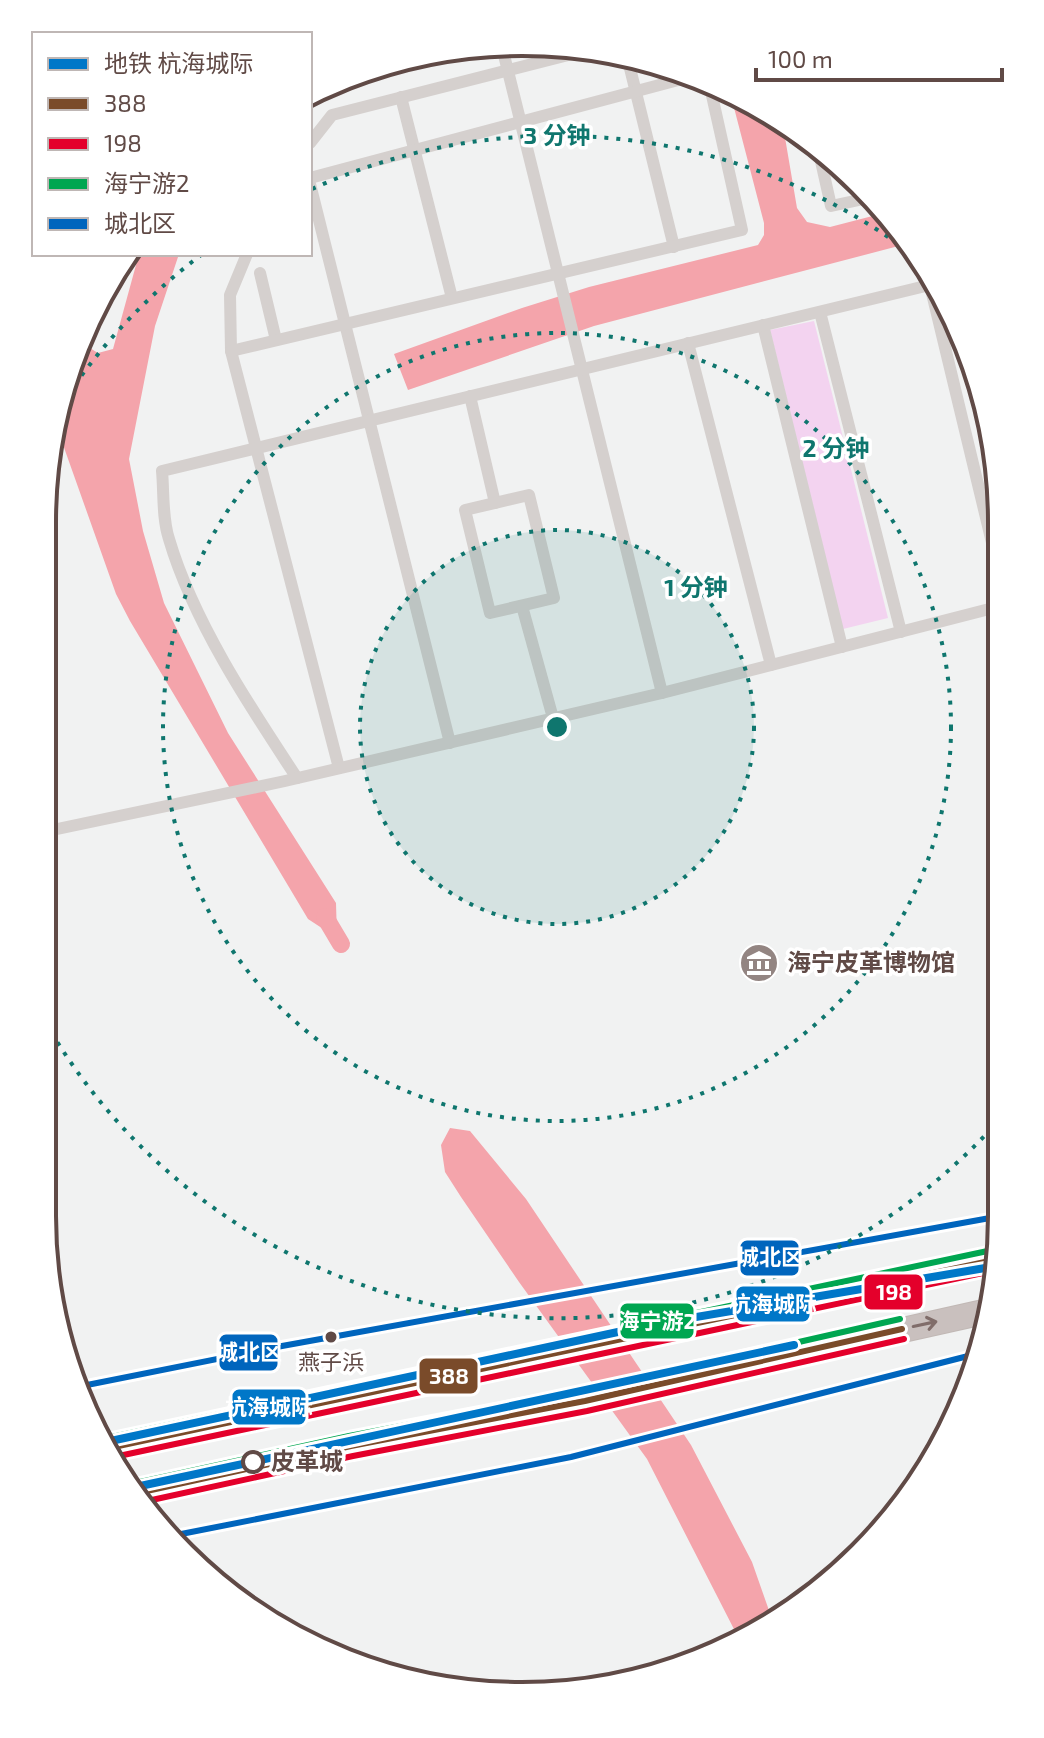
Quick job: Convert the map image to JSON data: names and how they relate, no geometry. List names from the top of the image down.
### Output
{
  "places": {
    "museum": ["海宁皮革博物馆"],
    "other": ["燕子浜", "皮革城"]
  },
  "lines": [
    "transit line 城北区",
    "transit line 海宁游2",
    "transit line 388",
    "metro line 杭海城际",
    "transit line 198"
  ],
  "legend": [
    "地铁 杭海城际",
    "388",
    "198",
    "海宁游2",
    "城北区"
  ],
  "scale_bar": "100 m",
  "rings": ["3 分钟", "2 分钟", "1 分钟"]
}
